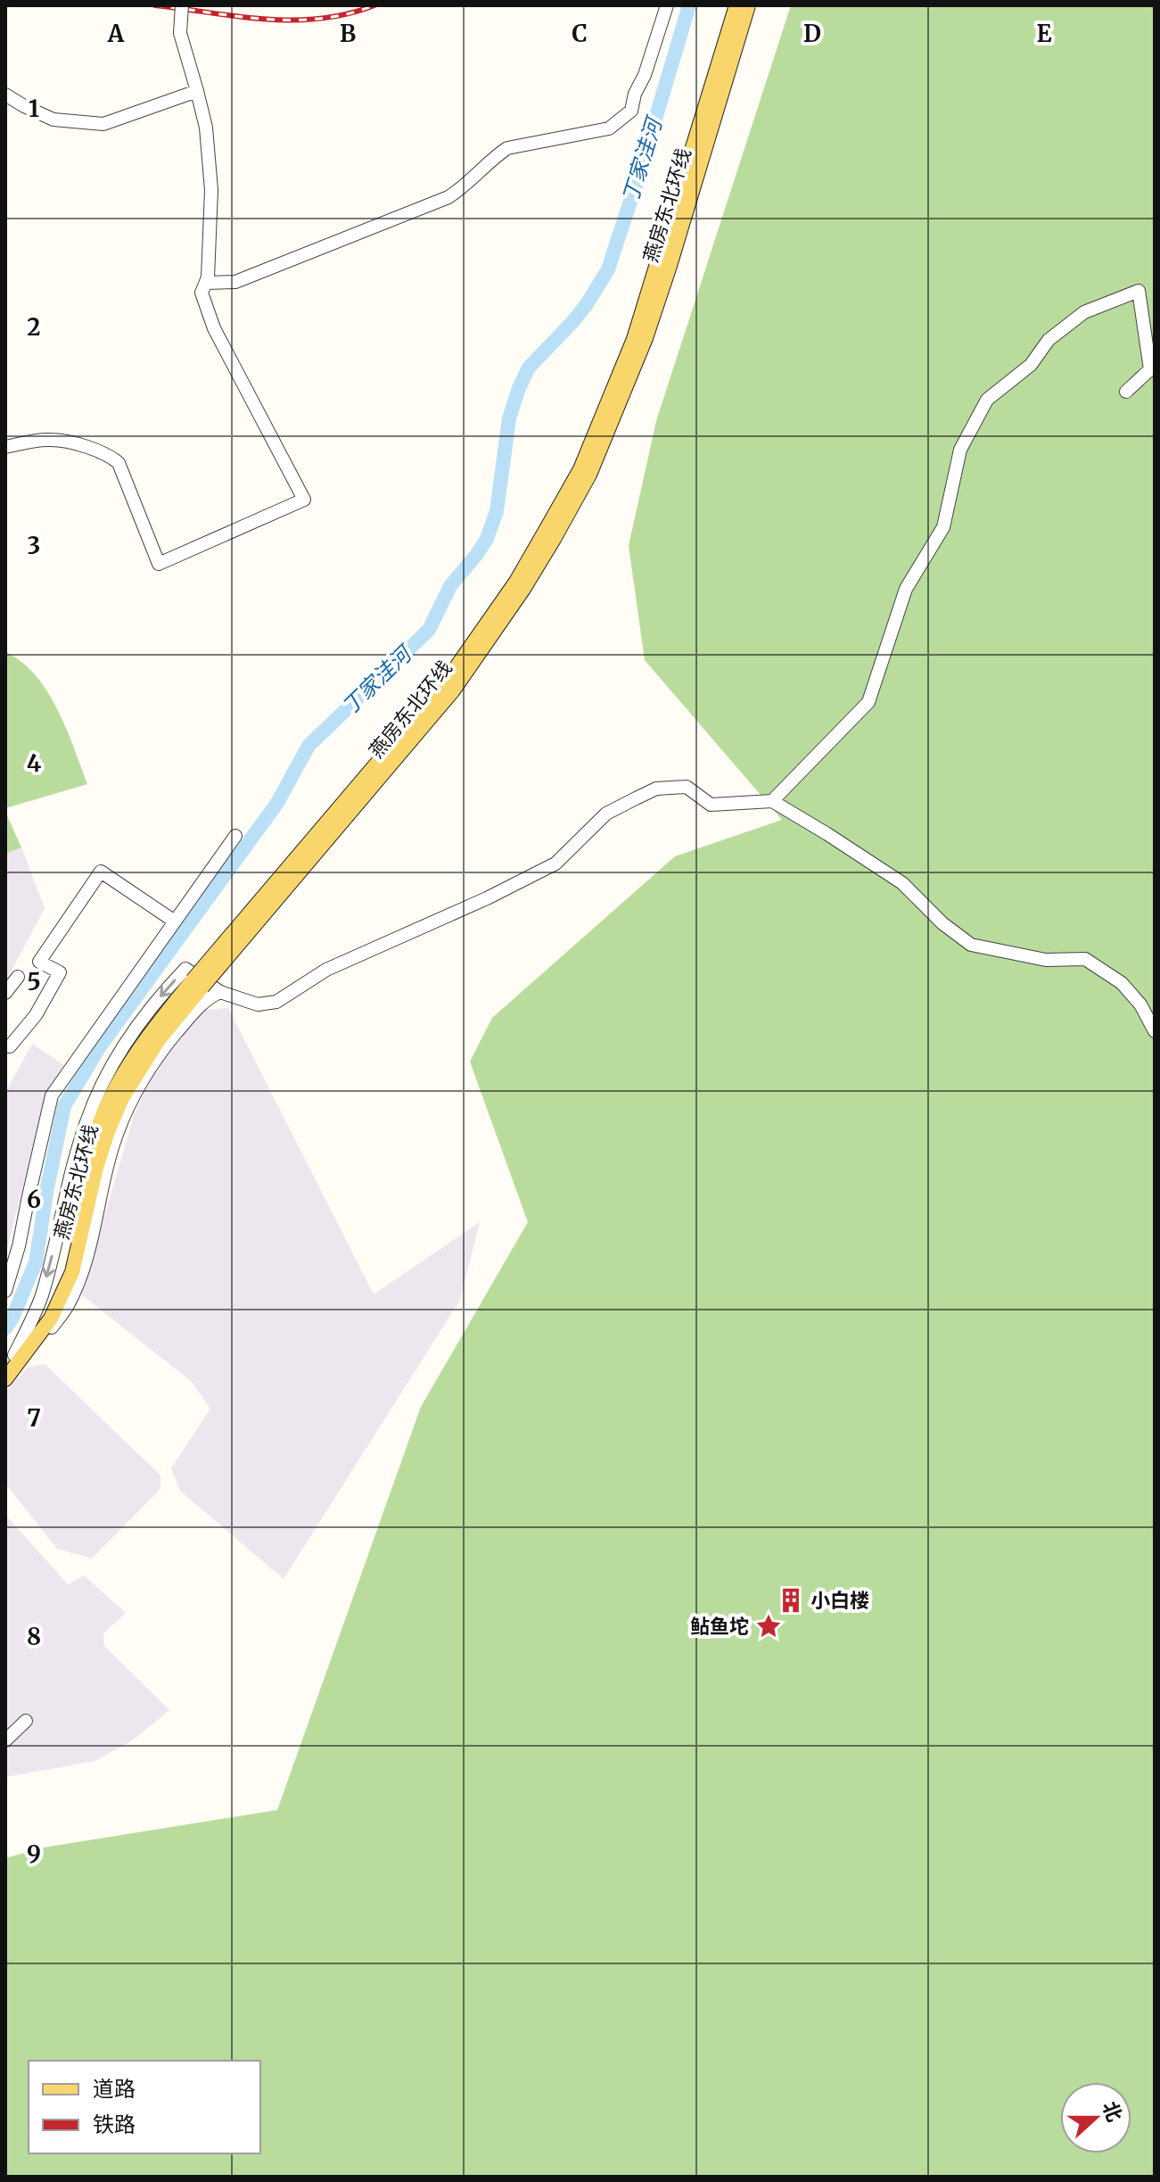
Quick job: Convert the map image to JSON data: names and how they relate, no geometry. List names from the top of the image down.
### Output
{
  "streets": {
    "main road": ["燕房东北环线"]
  },
  "water": ["丁家洼河"],
  "places": {
    "building": ["小白楼"],
    "place": ["鲇鱼坨"]
  },
  "legend": ["道路", "铁路"],
  "north": "right",
  "grid": {
    "columns": [
      "A",
      "B",
      "C",
      "D",
      "E"
    ],
    "rows": [
      "1",
      "2",
      "3",
      "4",
      "5",
      "6",
      "7",
      "8",
      "9"
    ]
  }
}
